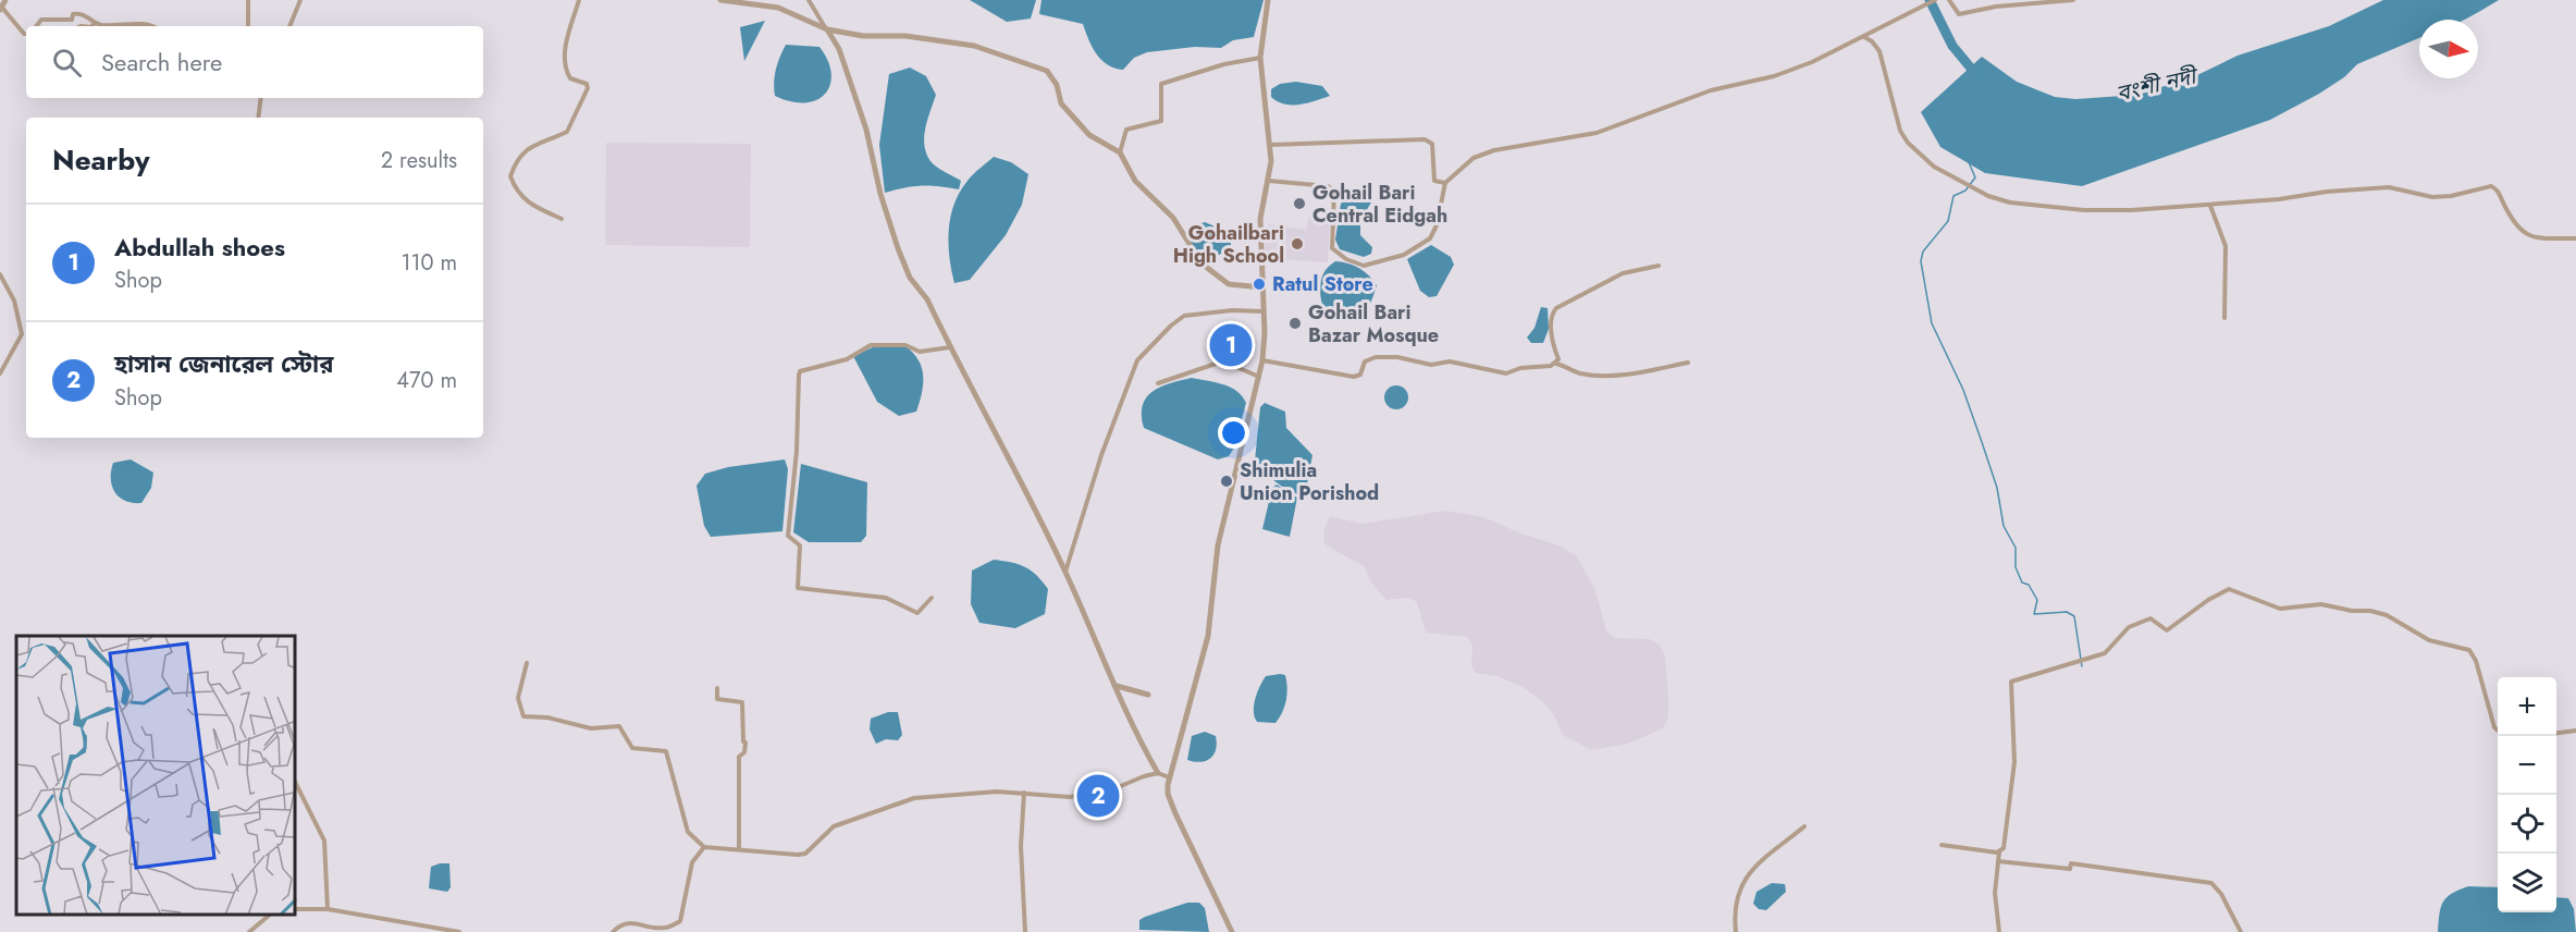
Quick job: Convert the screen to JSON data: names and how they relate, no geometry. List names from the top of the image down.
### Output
{
  "water": ["বংশী নদী"],
  "places": [
    "Gohail Bari Central Eidgah",
    "Gohailbari High School",
    "Ratul Store",
    "Gohail Bari Bazar Mosque",
    "Shimulia Union Porishod"
  ],
  "north": "right",
  "page": {
    "search": "Search here",
    "heading": ["Nearby", "2 results"],
    "list": [
      {
        "mark": "1",
        "name": "Abdullah shoes",
        "note": "Shop",
        "value": "110 m"
      },
      {
        "mark": "2",
        "name": "হাসান জেনারেল স্টোর",
        "note": "Shop",
        "value": "470 m"
      }
    ],
    "pins": ["1", "2"],
    "map_buttons": ["+", "−"]
  }
}
